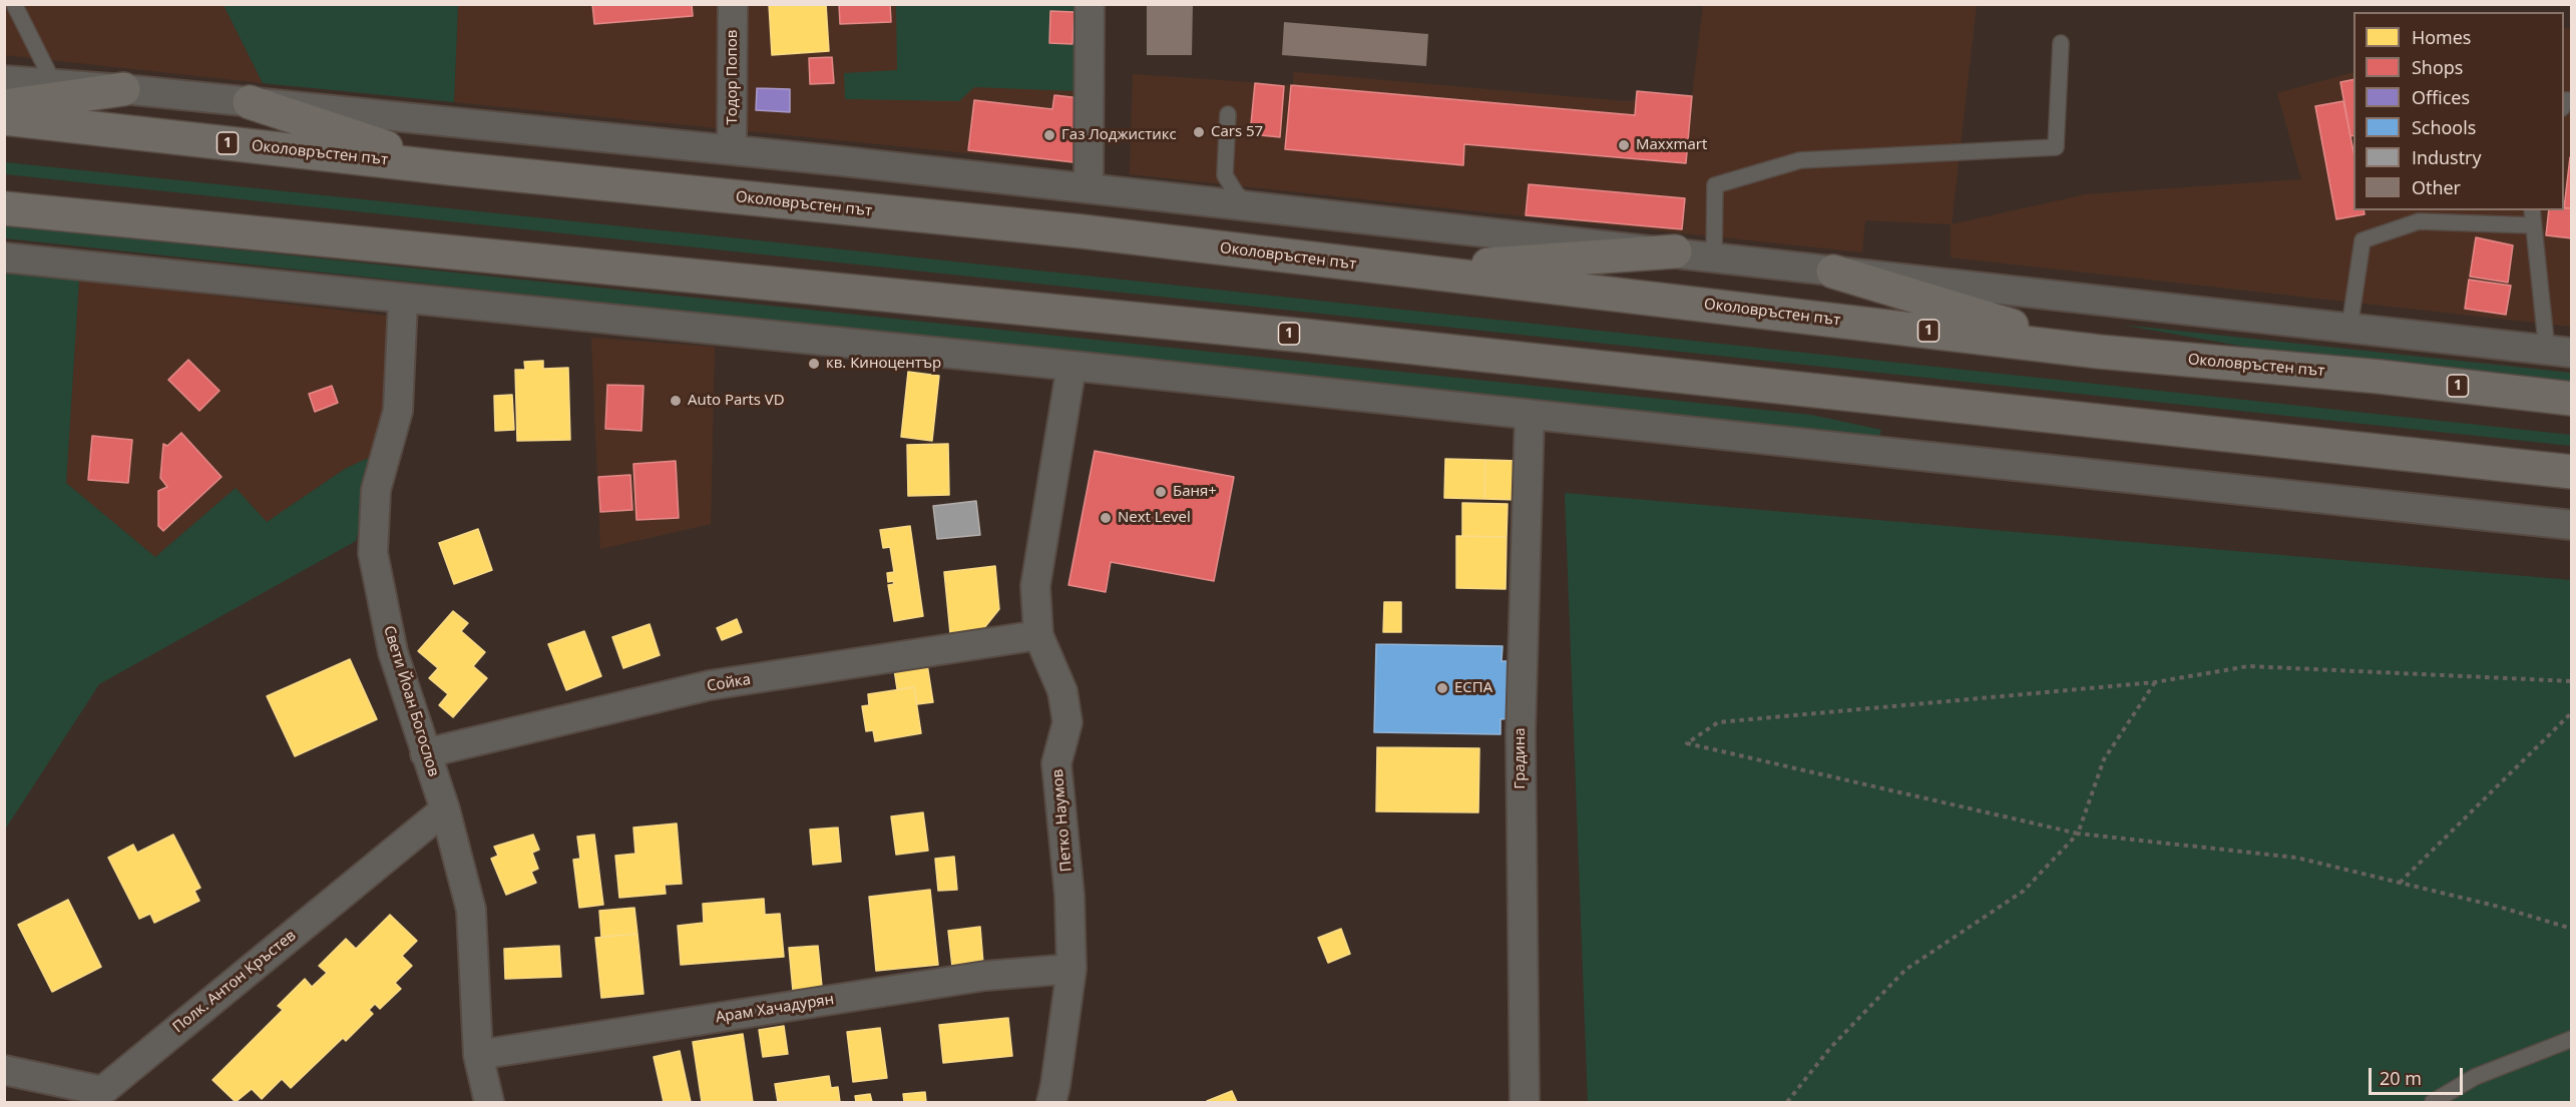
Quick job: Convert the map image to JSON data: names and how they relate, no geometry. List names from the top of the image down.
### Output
{
  "streets": {
    "highway": ["1", "Околовръстен път"],
    "street": [
      "Тодор Попов",
      "Сойка",
      "Свети Йоан Богослов",
      "Градина",
      "Петко Наумов",
      "Полк. Антон Кръстев",
      "Арам Хачадурян"
    ]
  },
  "crossings": [
    ["Сойка", "Свети Йоан Богослов"],
    ["Сойка", "Петко Наумов"],
    ["Свети Йоан Богослов", "Полк. Антон Кръстев"],
    ["Свети Йоан Богослов", "Арам Хачадурян"],
    ["Петко Наумов", "Арам Хачадурян"]
  ],
  "places": [
    "Cars 57",
    "Газ Лоджистикс",
    "Maxxmart",
    "кв. Киноцентър",
    "Auto Parts VD",
    "Баня+",
    "Next Level",
    "ЕСПА"
  ],
  "legend": [
    "Homes",
    "Shops",
    "Offices",
    "Schools",
    "Industry",
    "Other"
  ],
  "scale_bar": "20 m"
}
